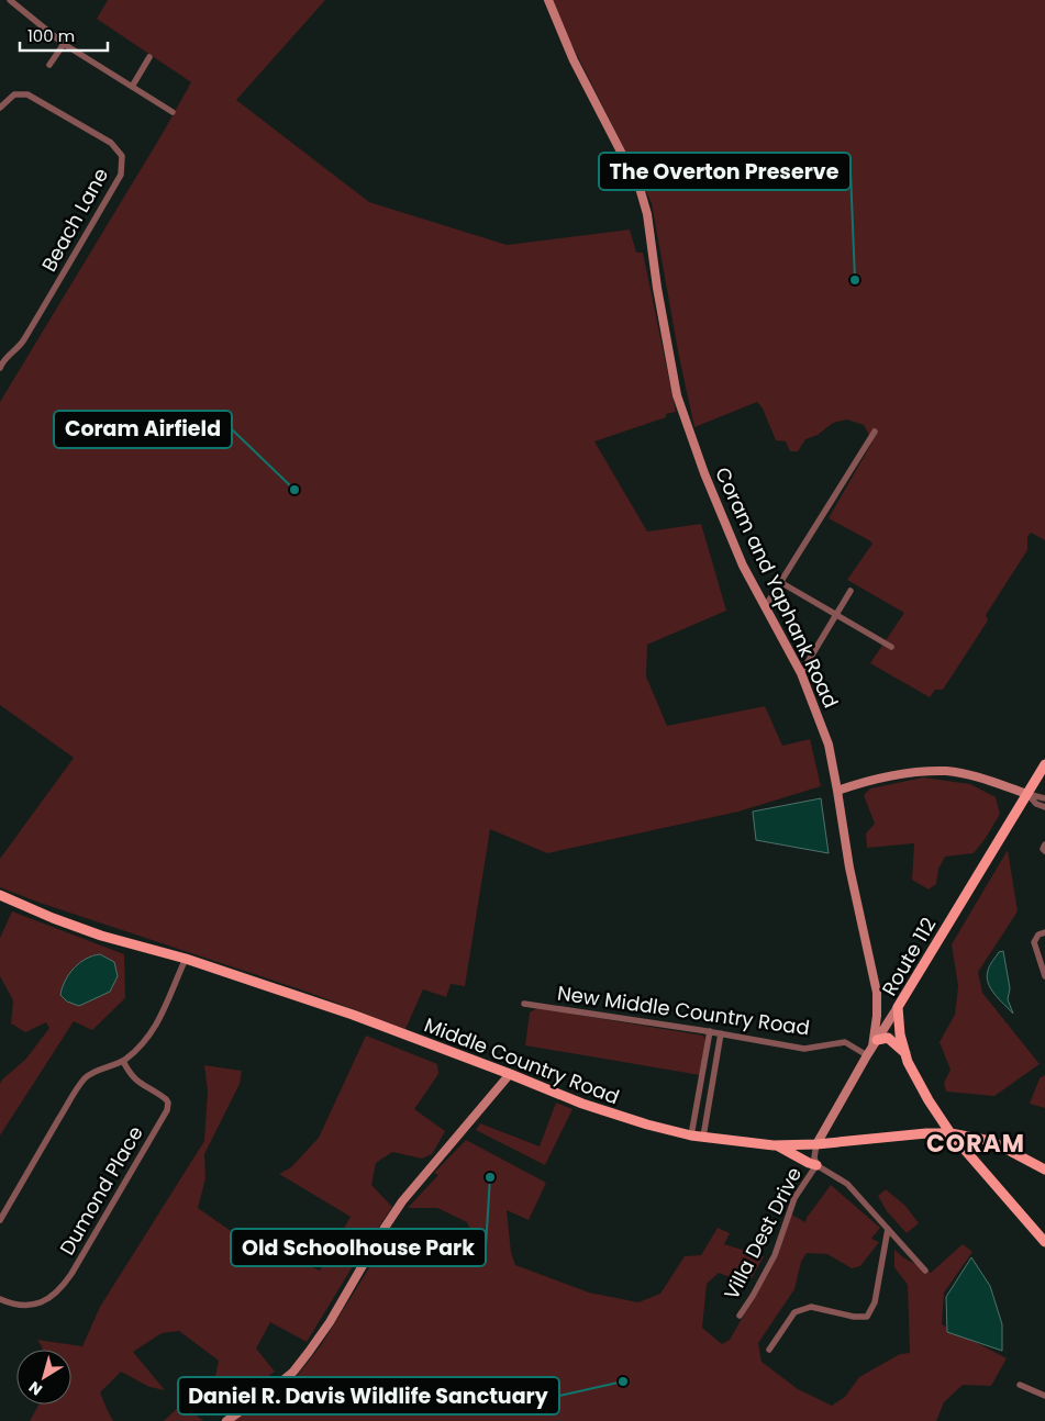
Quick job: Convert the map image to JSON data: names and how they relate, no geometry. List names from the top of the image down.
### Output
{
  "streets": {
    "main road": ["Coram and Yaphank Road", "Route 112", "Middle Country Road"],
    "street": [
      "Beach Lane",
      "New Middle Country Road",
      "Dumond Place",
      "Villa Dest Drive"
    ]
  },
  "crossings": [
    ["Route 112", "Middle Country Road"]
  ],
  "districts": ["CORAM"],
  "places": [
    "The Overton Preserve",
    "Coram Airfield",
    "Old Schoolhouse Park",
    "Daniel R. Davis Wildlife Sanctuary"
  ],
  "scale_bar": "100 m",
  "north": "bottom left"
}
